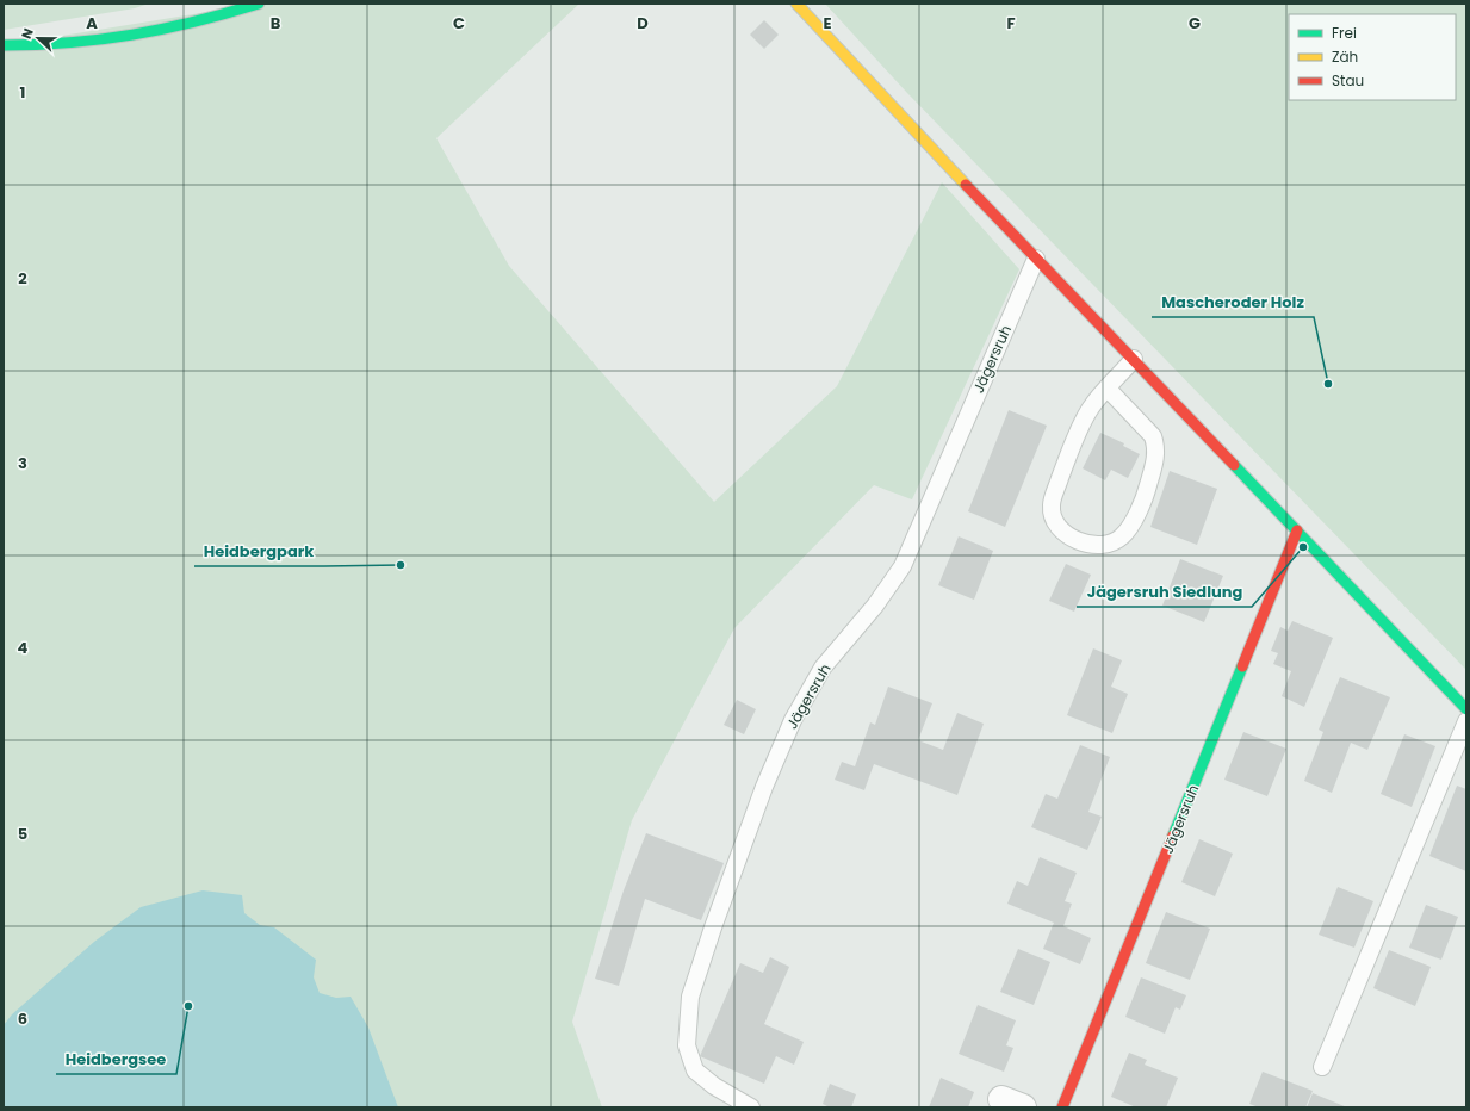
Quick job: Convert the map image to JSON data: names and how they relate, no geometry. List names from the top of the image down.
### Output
{
  "streets": {
    "street": ["Jägersruh"]
  },
  "places": [
    "Mascheroder Holz",
    "Jägersruh Siedlung",
    "Heidbergpark",
    "Heidbergsee"
  ],
  "legend": ["Frei", "Zäh", "Stau"],
  "north": "left",
  "grid": {
    "columns": [
      "A",
      "B",
      "C",
      "D",
      "E",
      "F",
      "G"
    ],
    "rows": [
      "1",
      "2",
      "3",
      "4",
      "5",
      "6"
    ]
  }
}
